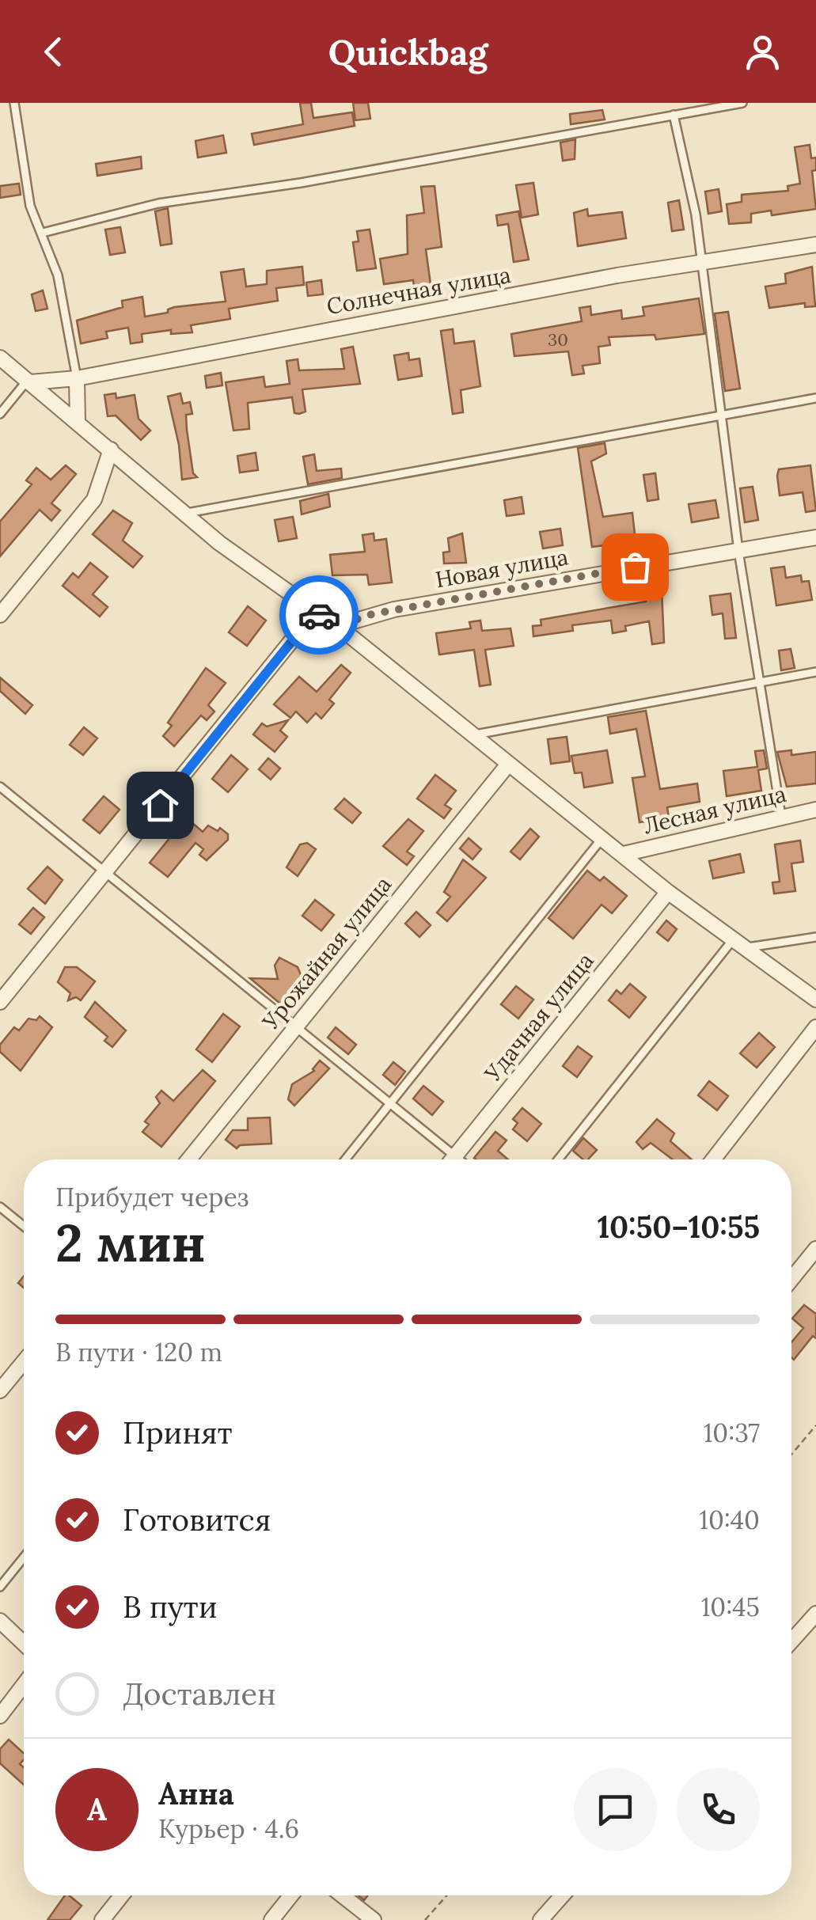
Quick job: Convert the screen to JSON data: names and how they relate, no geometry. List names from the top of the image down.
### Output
{
  "streets": {
    "street": [
      "Солнечная улица",
      "Новая улица",
      "Лесная улица",
      "Урожайная улица",
      "Удачная улица"
    ]
  },
  "house_numbers": ["30"],
  "page": {
    "header": "Quickbag",
    "heading": ["2 мин", "Прибудет через", "10:50–10:55"],
    "panel": ["Анна", "Курьер · 4.6"],
    "bar": "В пути · 120 m",
    "list": [
      ["Принят", "10:37"],
      ["Готовится", "10:40"],
      ["В пути", "10:45"],
      "Доставлен"
    ],
    "round": "А"
  }
}
